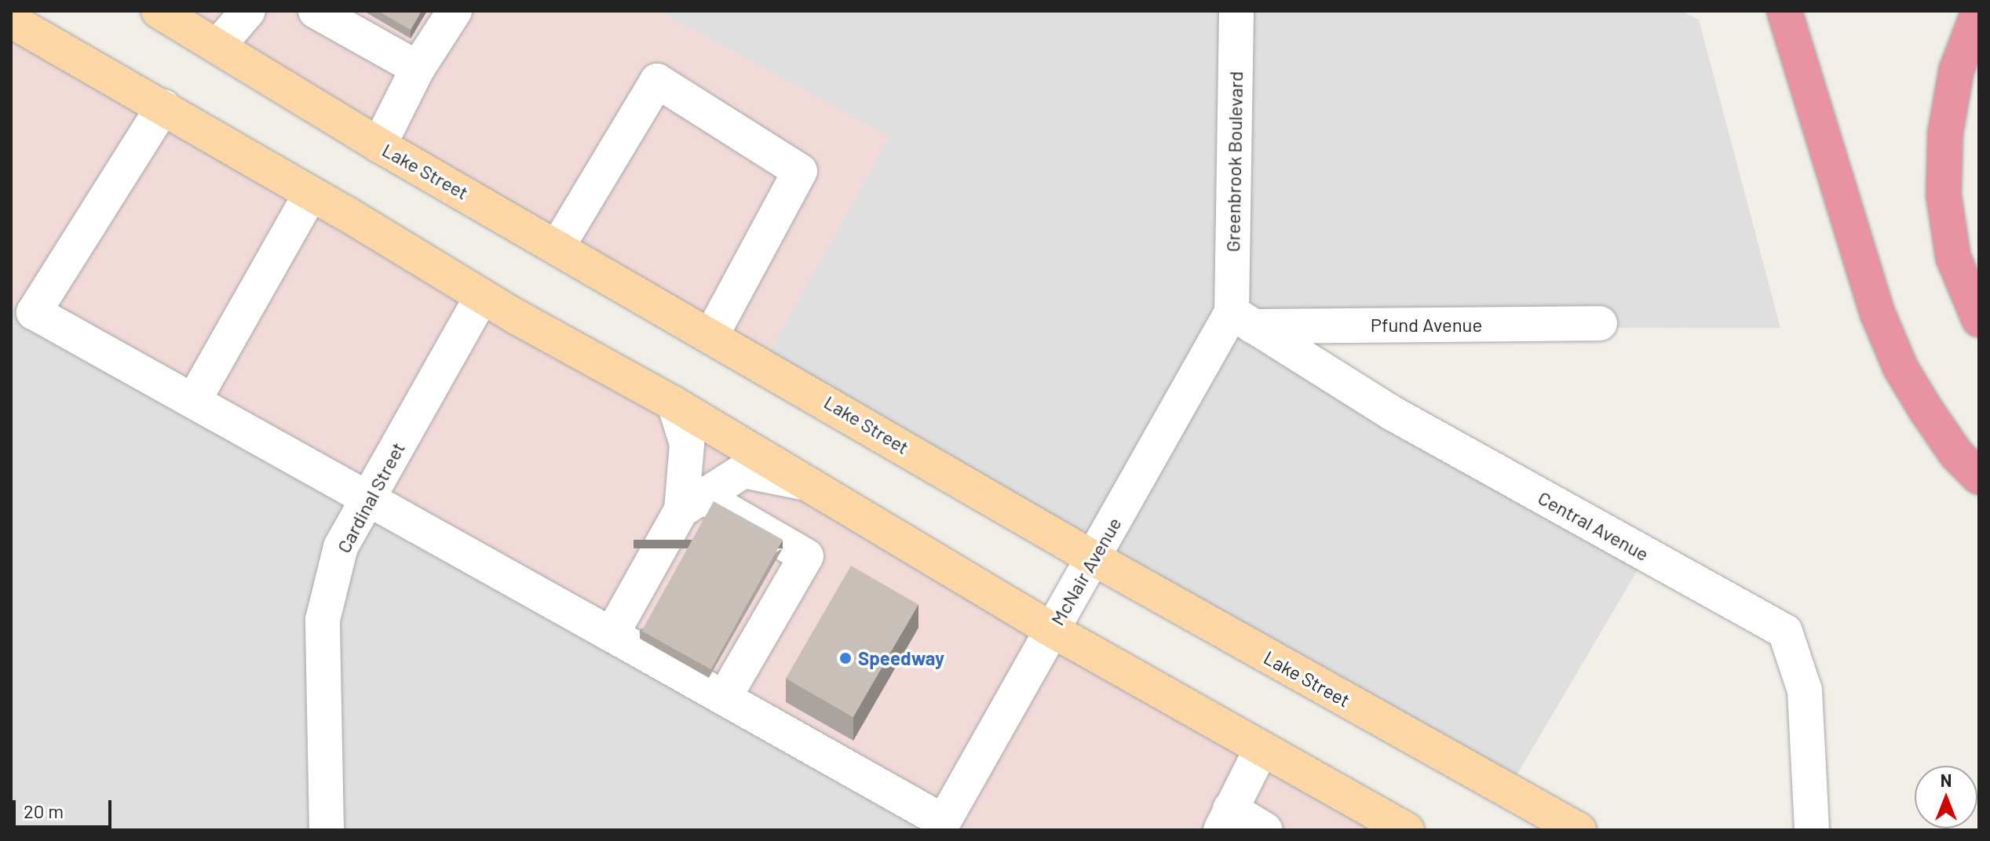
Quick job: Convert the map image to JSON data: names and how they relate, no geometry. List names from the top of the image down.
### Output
{
  "streets": {
    "main road": ["Lake Street"],
    "street": [
      "Greenbrook Boulevard",
      "Pfund Avenue",
      "Cardinal Street",
      "Central Avenue",
      "McNair Avenue"
    ]
  },
  "crossings": [
    ["Greenbrook Boulevard", "Pfund Avenue"],
    ["Greenbrook Boulevard", "Central Avenue"],
    ["Greenbrook Boulevard", "McNair Avenue"],
    ["Lake Street", "McNair Avenue"],
    ["Pfund Avenue", "Central Avenue"],
    ["Pfund Avenue", "McNair Avenue"],
    ["Central Avenue", "McNair Avenue"]
  ],
  "places": ["Speedway"],
  "scale_bar": "20 m",
  "north": "top"
}
